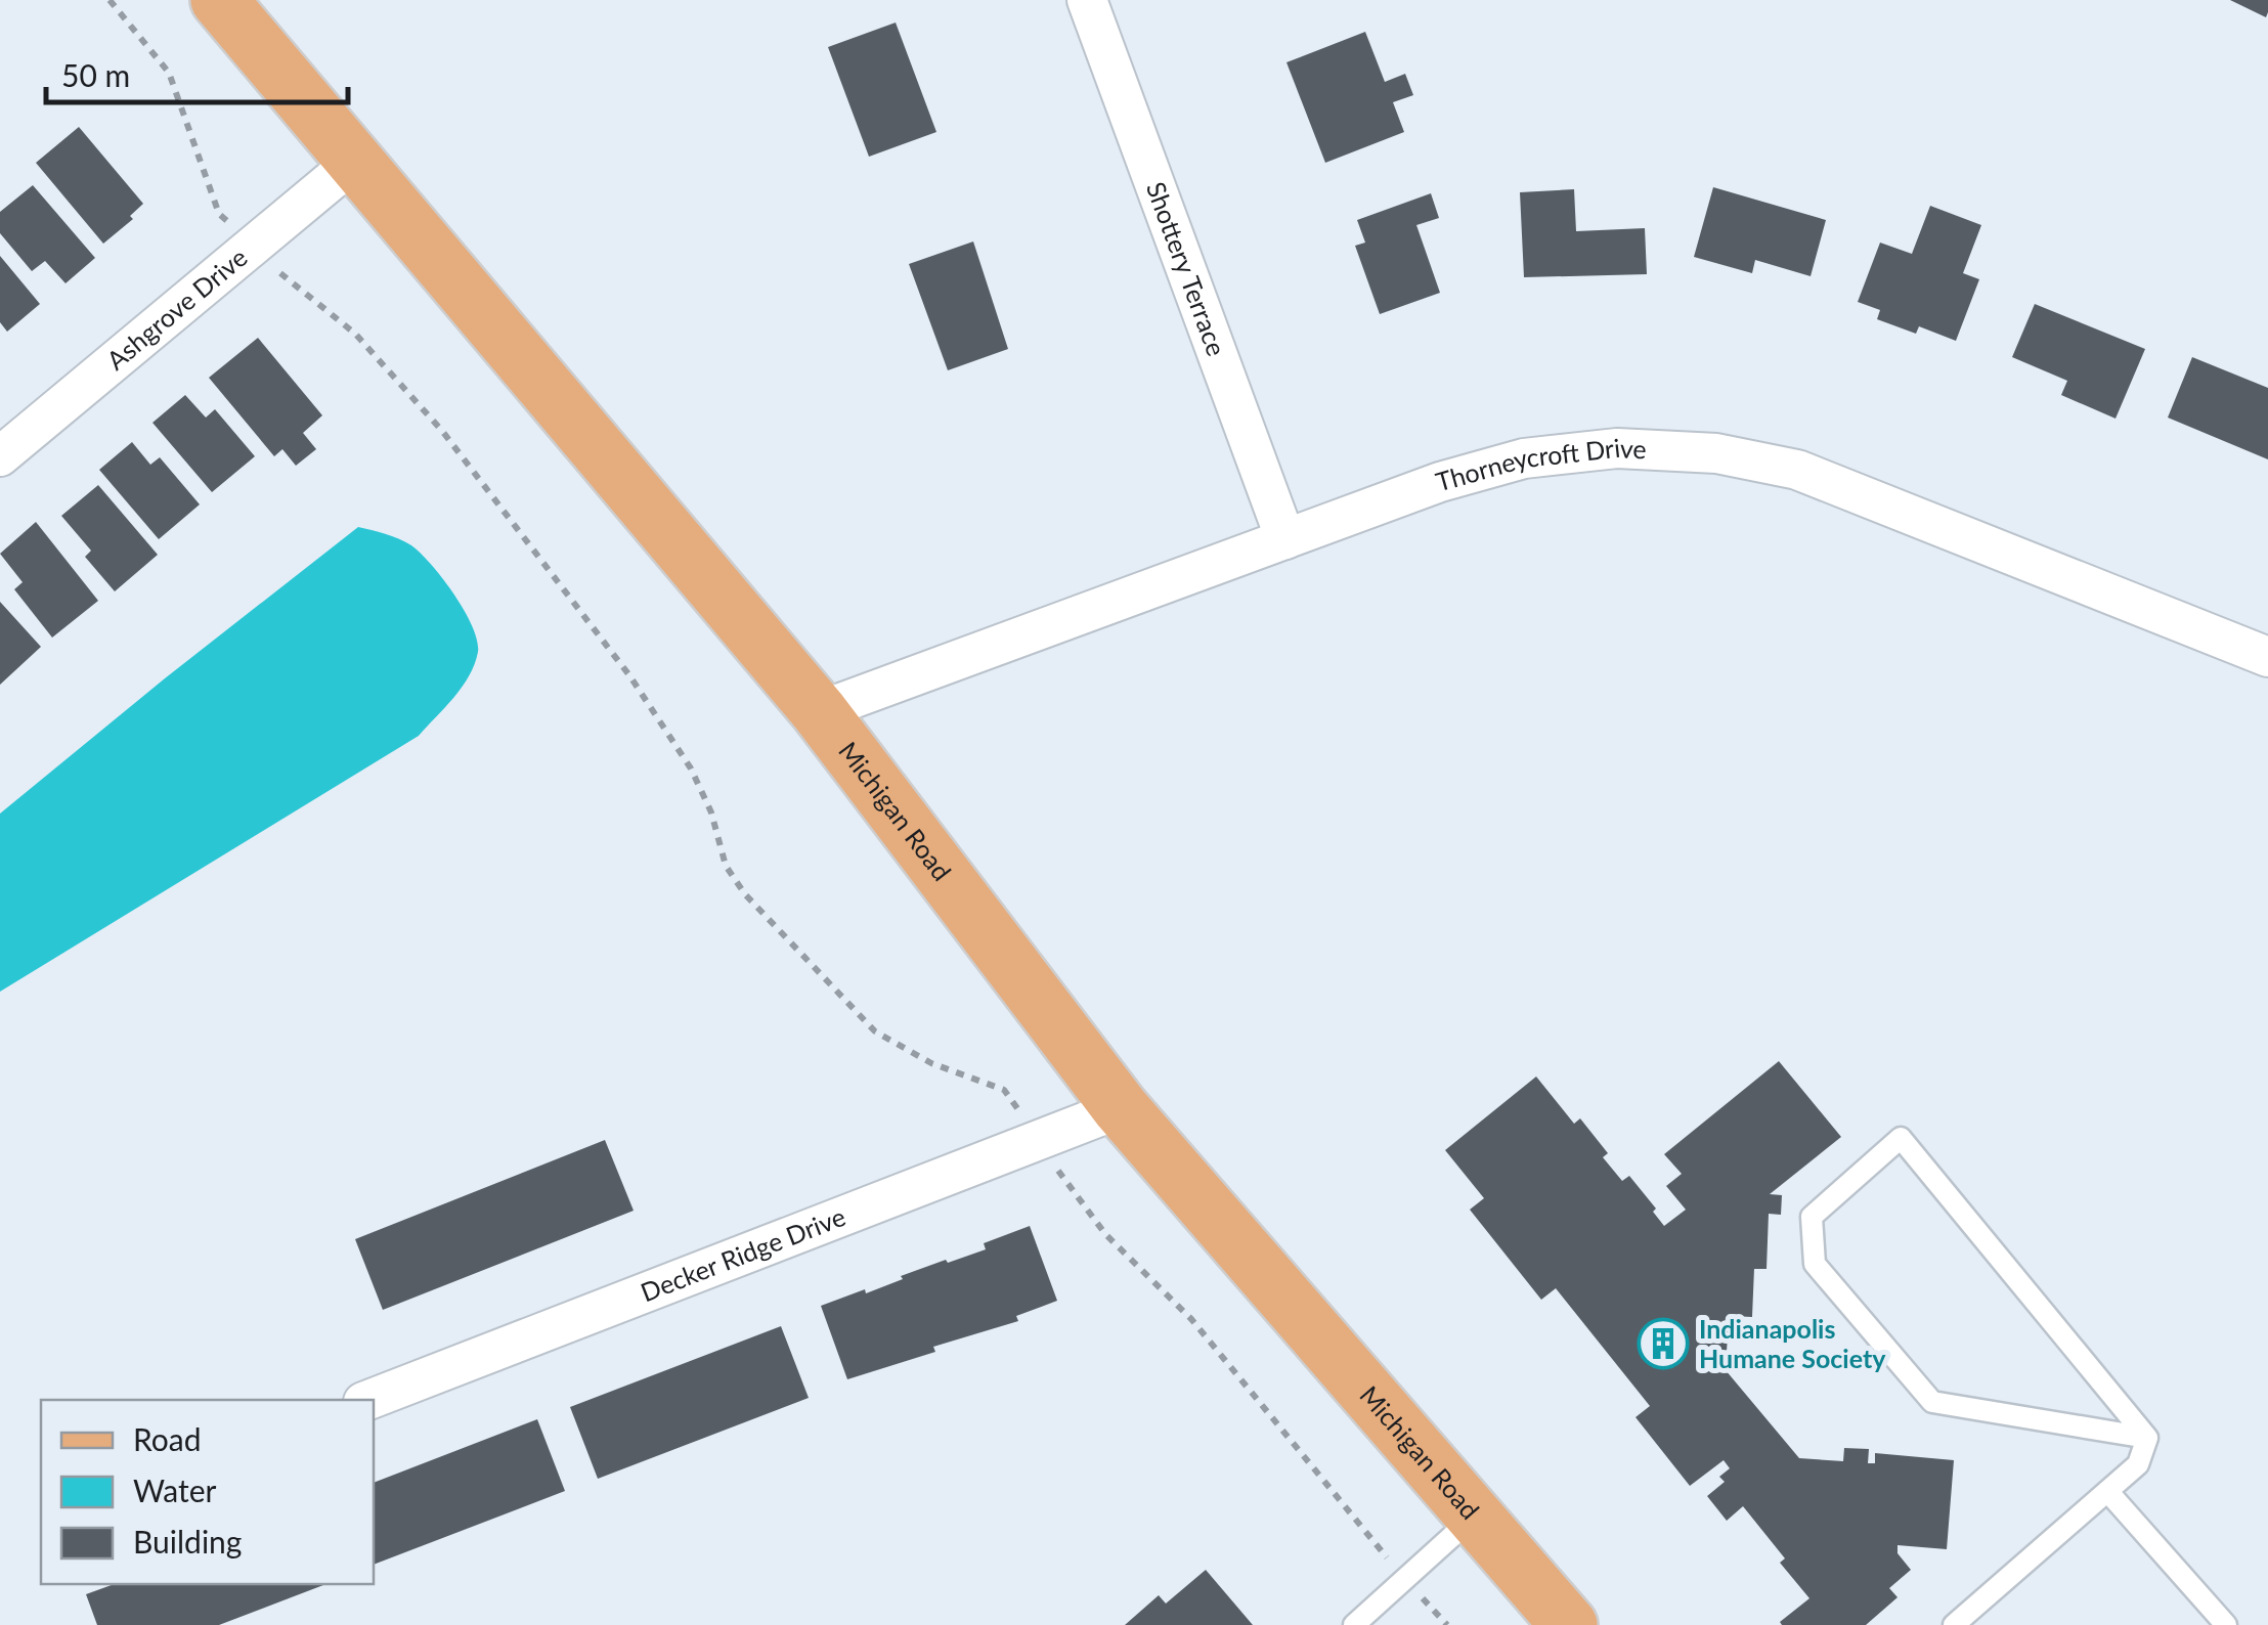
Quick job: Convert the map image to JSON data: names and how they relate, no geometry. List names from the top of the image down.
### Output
{
  "streets": {
    "main road": ["Michigan Road"],
    "street": [
      "Shottery Terrace",
      "Ashgrove Drive",
      "Thorneycroft Drive",
      "Decker Ridge Drive"
    ]
  },
  "crossings": [
    ["Shottery Terrace", "Thorneycroft Drive"],
    ["Ashgrove Drive", "Michigan Road"],
    ["Thorneycroft Drive", "Michigan Road"],
    ["Michigan Road", "Decker Ridge Drive"]
  ],
  "places": {
    "building": ["Indianapolis Humane Society"]
  },
  "legend": ["Road", "Water", "Building"],
  "scale_bar": "50 m"
}
